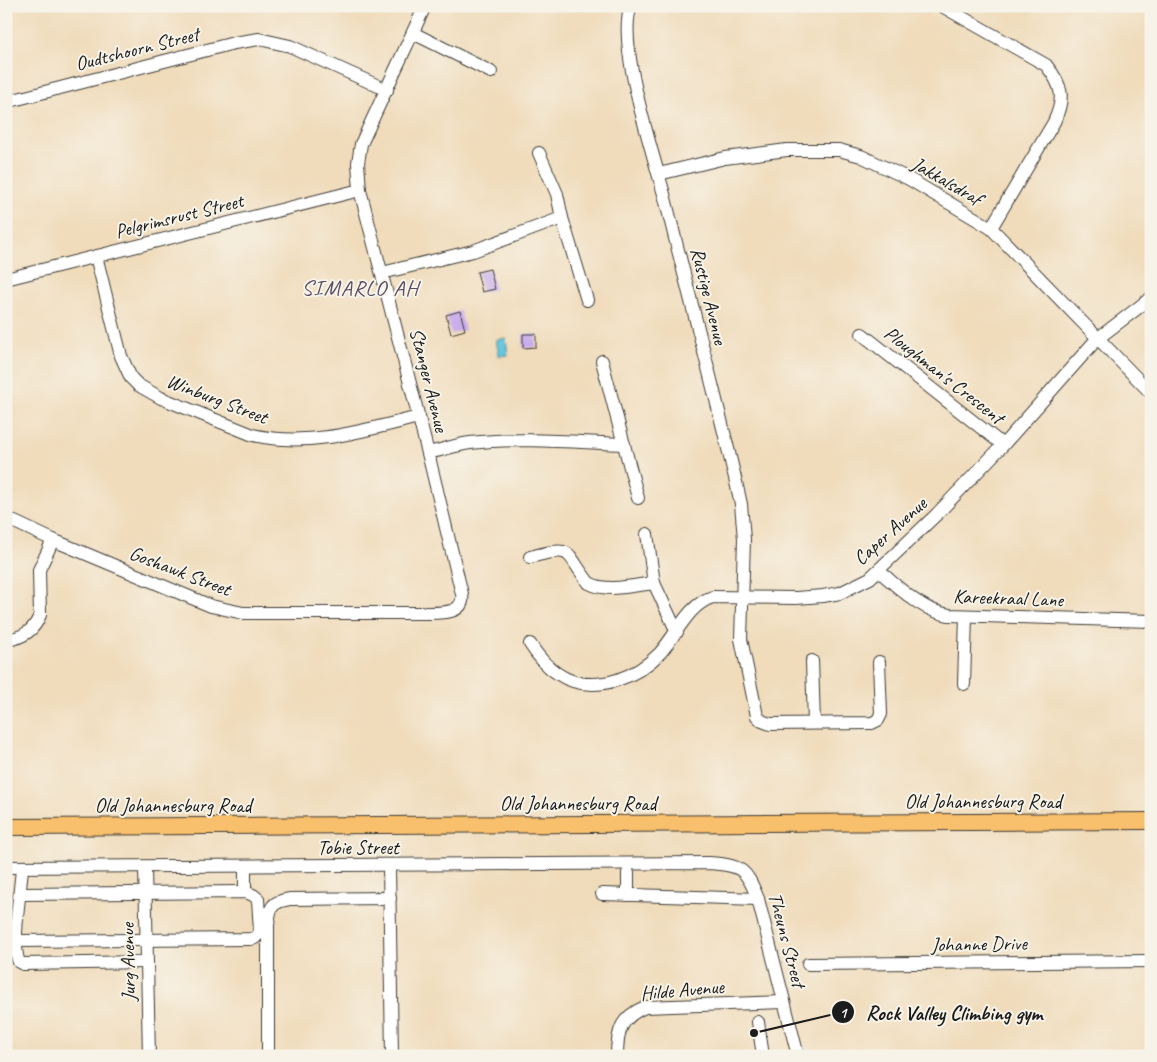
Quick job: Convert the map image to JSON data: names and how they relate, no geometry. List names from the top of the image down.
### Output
{
  "streets": {
    "main road": ["Old Johannesburg Road"],
    "street": [
      "Oudtshoorn Street",
      "Jakkalsdraf",
      "Pelgrimsrust Street",
      "Rustige Avenue",
      "Ploughman's Crescent",
      "Stanger Avenue",
      "Winburg Street",
      "Caper Avenue",
      "Goshawk Street",
      "Kareekraal Lane",
      "Tobie Street",
      "Theuns Street",
      "Johanne Drive",
      "Jurg Avenue",
      "Hilde Avenue"
    ]
  },
  "crossings": [
    ["Oudtshoorn Street", "Stanger Avenue"],
    ["Jakkalsdraf", "Rustige Avenue"],
    ["Jakkalsdraf", "Caper Avenue"],
    ["Pelgrimsrust Street", "Stanger Avenue"],
    ["Pelgrimsrust Street", "Winburg Street"],
    ["Rustige Avenue", "Caper Avenue"],
    ["Ploughman's Crescent", "Caper Avenue"],
    ["Stanger Avenue", "Winburg Street"],
    ["Stanger Avenue", "Goshawk Street"],
    ["Caper Avenue", "Kareekraal Lane"],
    ["Tobie Street", "Theuns Street"],
    ["Tobie Street", "Jurg Avenue"],
    ["Theuns Street", "Hilde Avenue"]
  ],
  "districts": ["SIMARLO AH"],
  "places": ["Rock Valley Climbing gym"]
}
